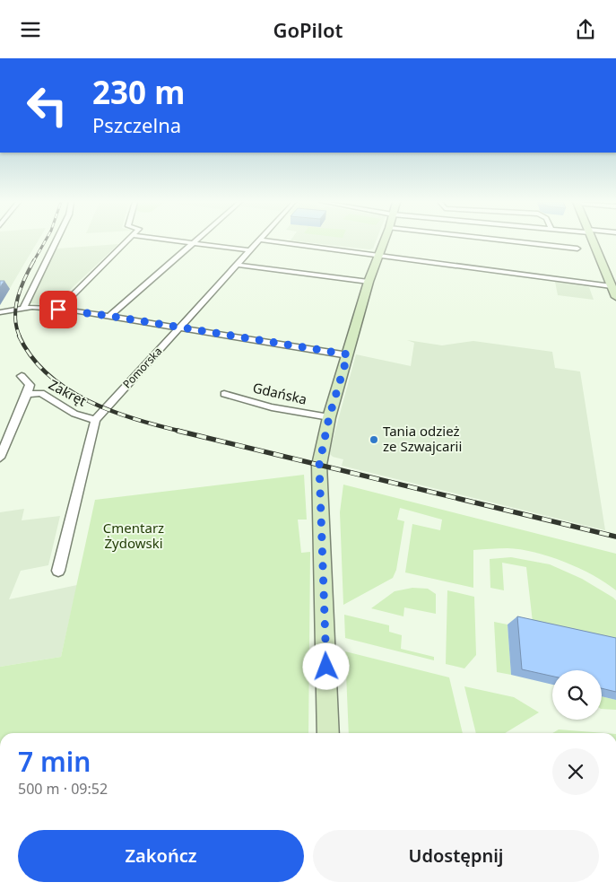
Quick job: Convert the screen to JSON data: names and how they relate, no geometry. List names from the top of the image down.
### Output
{
  "streets": {
    "street": ["Pomorska", "Zakręt", "Gdańska"]
  },
  "crossings": [
    ["Pomorska", "Zakręt"]
  ],
  "parks": ["Cmentarz Żydowski"],
  "places": ["Tania odzież ze Szwajcarii"],
  "page": {
    "header": "GoPilot",
    "turn": ["230 m", "Pszczelna"],
    "heading": ["7 min", "500 m · 09:52"],
    "buttons": ["Zakończ", "Udostępnij"]
  }
}
